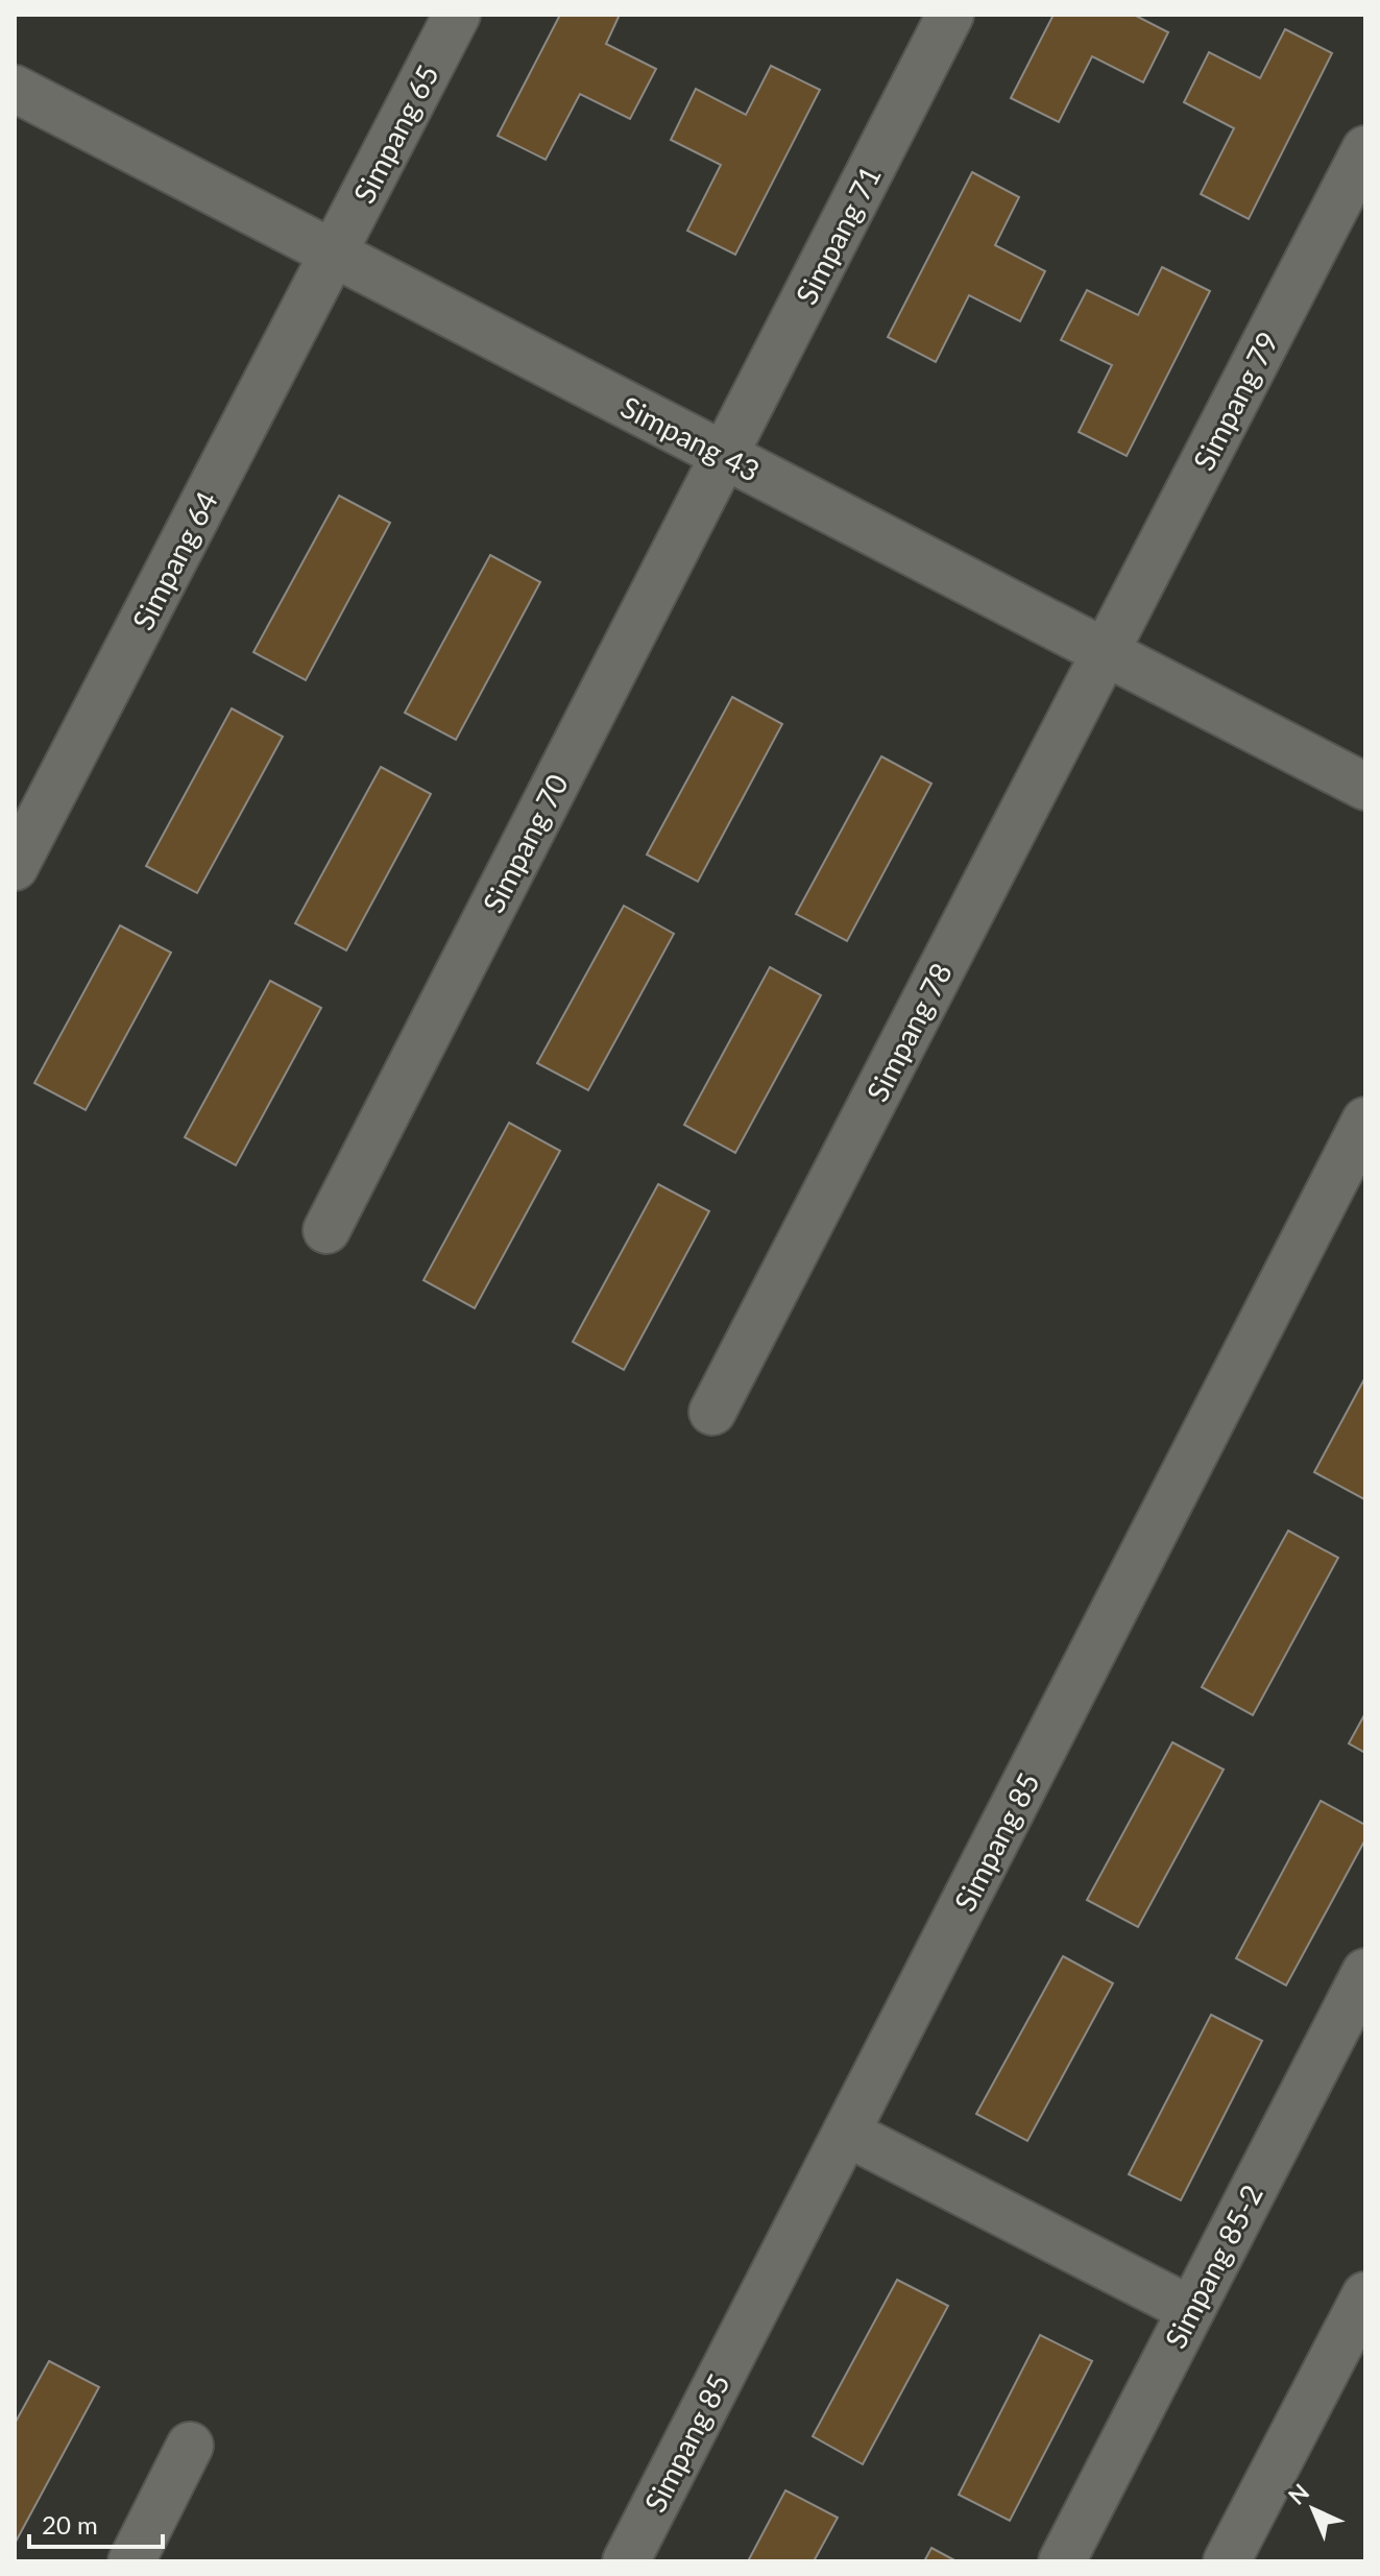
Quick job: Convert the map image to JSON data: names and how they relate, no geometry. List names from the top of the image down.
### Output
{
  "streets": {
    "street": [
      "Simpang 65",
      "Simpang 71",
      "Simpang 79",
      "Simpang 43",
      "Simpang 64",
      "Simpang 70",
      "Simpang 78",
      "Simpang 85",
      "Simpang 85-2"
    ]
  },
  "crossings": [
    ["Simpang 65", "Simpang 43"],
    ["Simpang 65", "Simpang 64"],
    ["Simpang 71", "Simpang 43"],
    ["Simpang 71", "Simpang 70"],
    ["Simpang 79", "Simpang 43"],
    ["Simpang 79", "Simpang 78"],
    ["Simpang 43", "Simpang 64"],
    ["Simpang 43", "Simpang 70"],
    ["Simpang 43", "Simpang 78"]
  ],
  "scale_bar": "20 m",
  "north": "top left"
}
